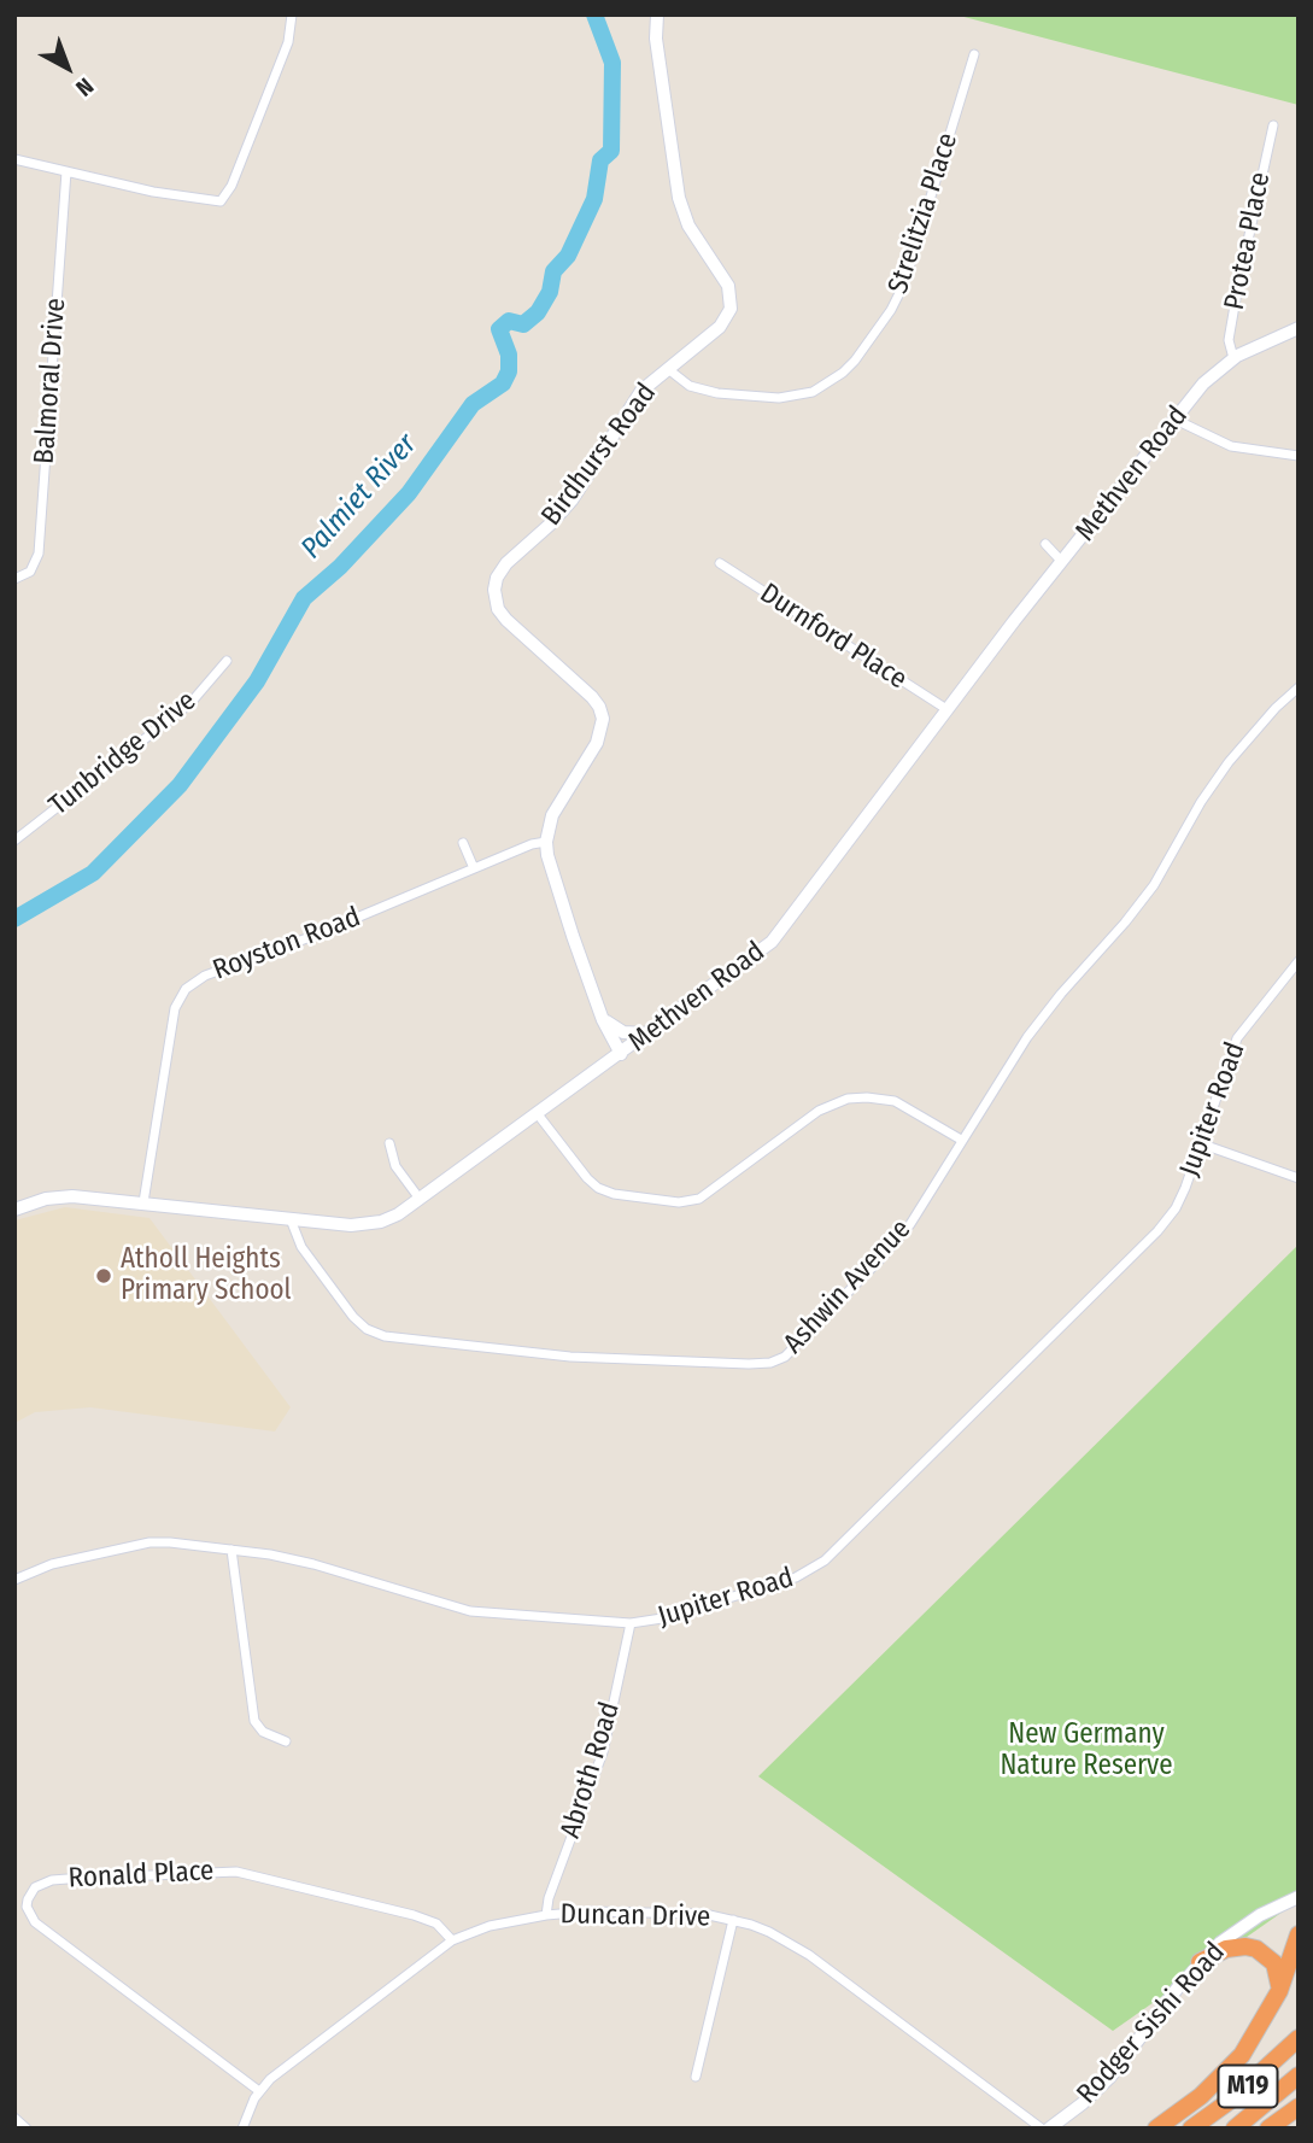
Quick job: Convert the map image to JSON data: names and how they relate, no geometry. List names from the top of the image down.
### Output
{
  "streets": {
    "highway": ["M19"],
    "street": [
      "Strelitzia Place",
      "Protea Place",
      "Balmoral Drive",
      "Birdhurst Road",
      "Methven Road",
      "Durnford Place",
      "Tunbridge Drive",
      "Royston Road",
      "Jupiter Road",
      "Ashwin Avenue",
      "Abroth Road",
      "Ronald Place",
      "Duncan Drive",
      "Rodger Sishi Road"
    ]
  },
  "crossings": [
    ["Strelitzia Place", "Birdhurst Road"],
    ["Protea Place", "Methven Road"],
    ["Birdhurst Road", "Royston Road"],
    ["Methven Road", "Durnford Place"],
    ["Methven Road", "Royston Road"],
    ["Methven Road", "Ashwin Avenue"],
    ["Jupiter Road", "Abroth Road"],
    ["Abroth Road", "Duncan Drive"],
    ["Ronald Place", "Duncan Drive"]
  ],
  "water": ["Palmiet River"],
  "parks": ["New Germany Nature Reserve"],
  "places": ["Atholl Heights Primary School"],
  "north": "bottom right"
}
